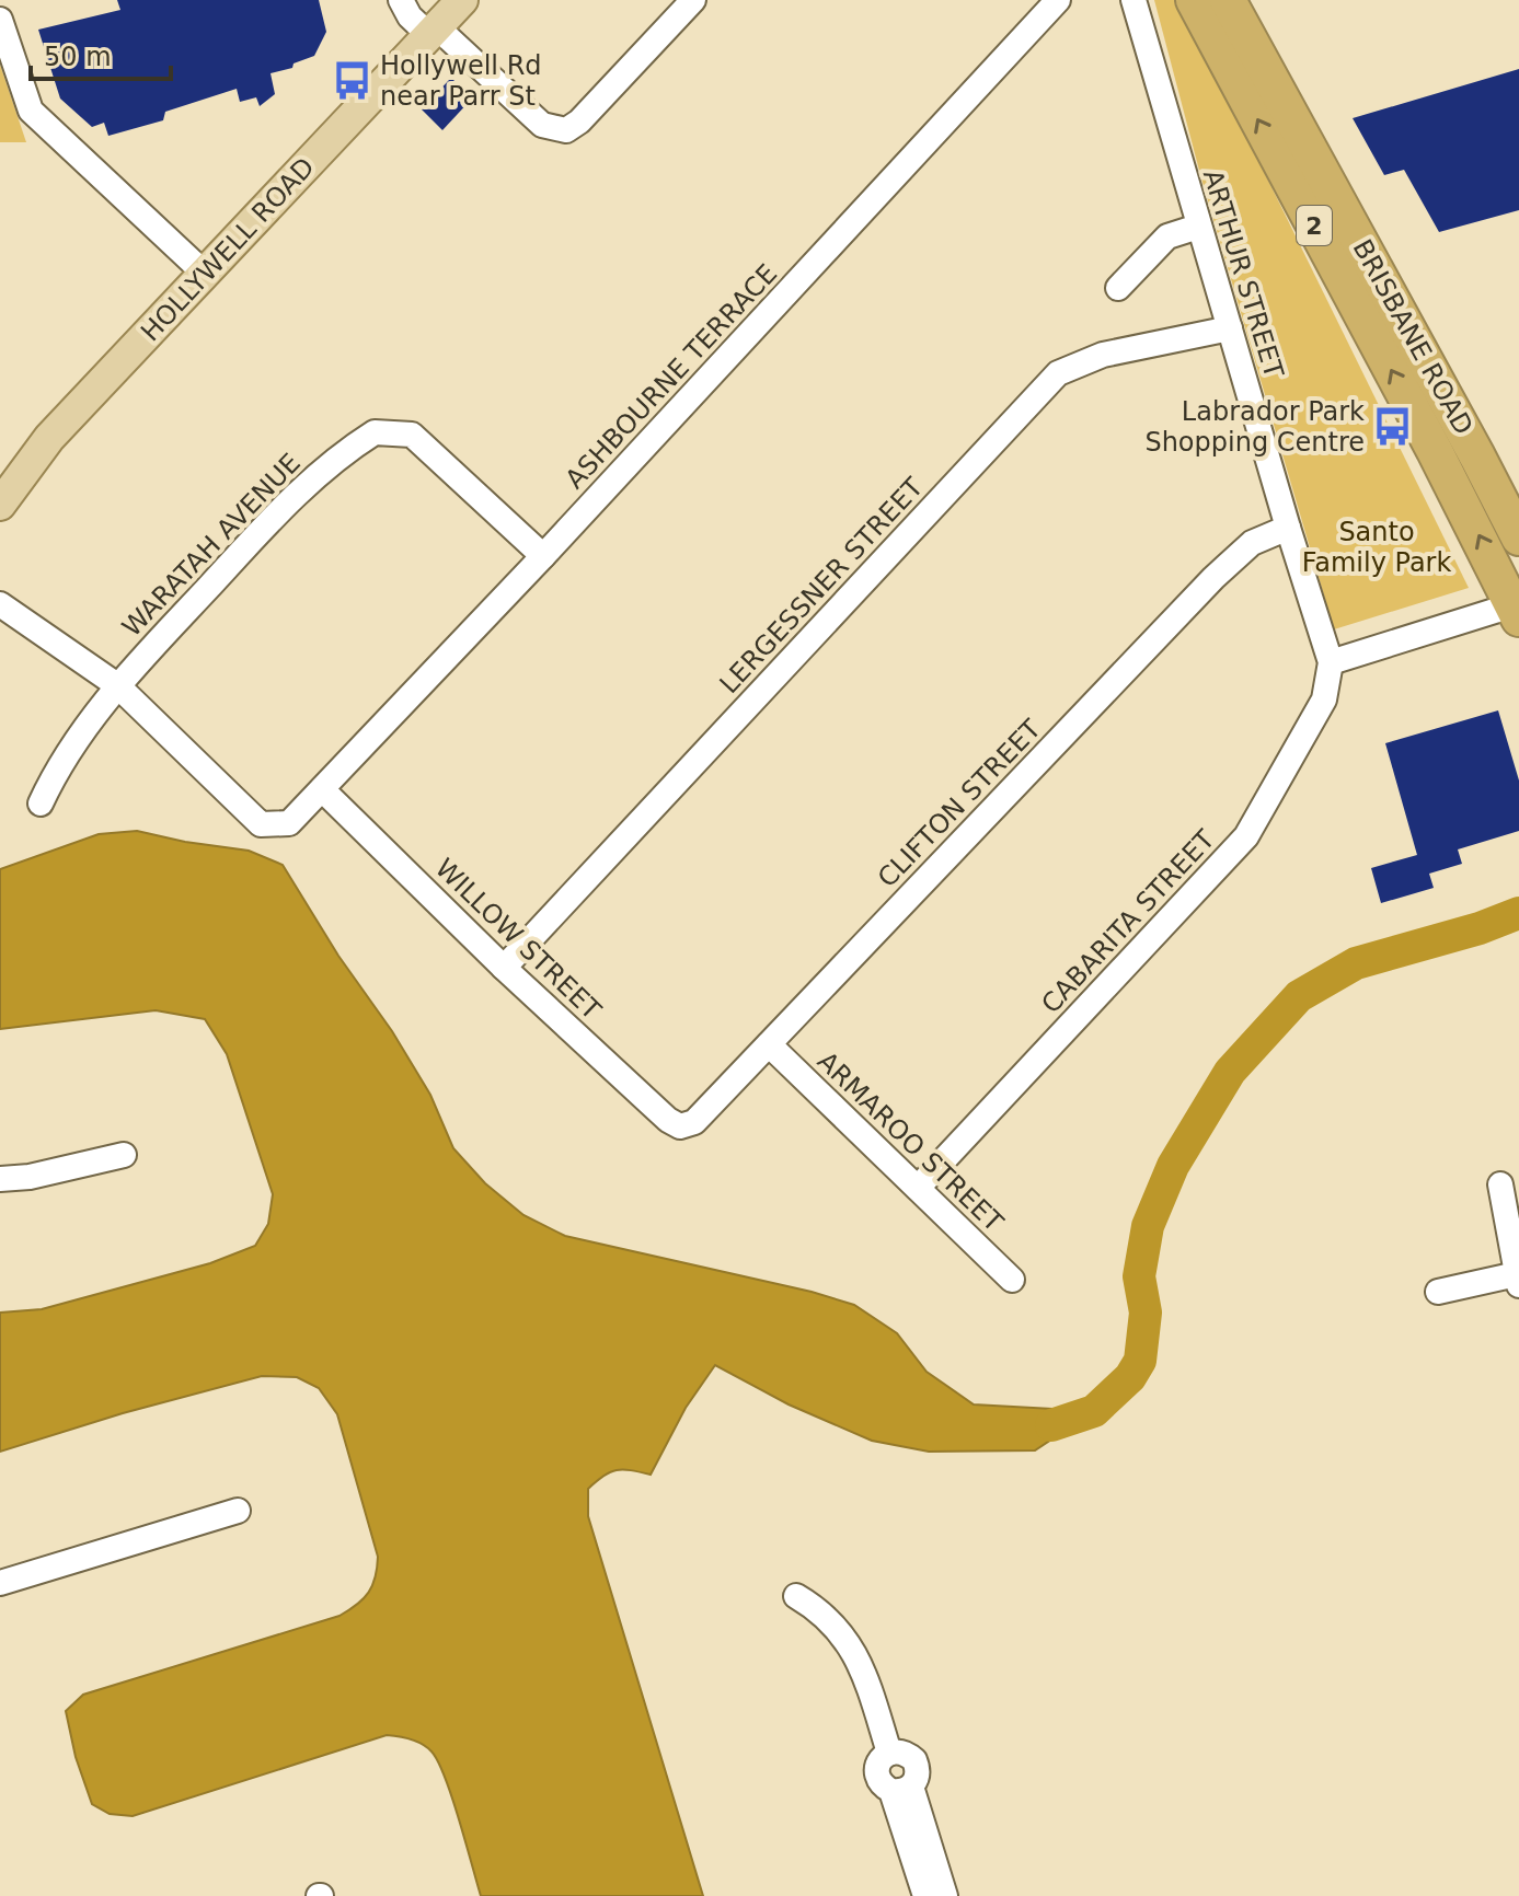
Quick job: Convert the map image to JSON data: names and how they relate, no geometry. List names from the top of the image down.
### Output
{
  "streets": {
    "highway": ["2", "BRISBANE ROAD"],
    "main road": ["HOLLYWELL ROAD"],
    "street": [
      "ARTHUR STREET",
      "ASHBOURNE TERRACE",
      "WARATAH AVENUE",
      "LERGESSNER STREET",
      "CLIFTON STREET",
      "CABARITA STREET",
      "WILLOW STREET",
      "ARMAROO STREET"
    ]
  },
  "crossings": [
    ["ARTHUR STREET", "LERGESSNER STREET"],
    ["ARTHUR STREET", "CLIFTON STREET"],
    ["ARTHUR STREET", "CABARITA STREET"],
    ["ASHBOURNE TERRACE", "WARATAH AVENUE"],
    ["ASHBOURNE TERRACE", "WILLOW STREET"],
    ["LERGESSNER STREET", "WILLOW STREET"],
    ["CLIFTON STREET", "WILLOW STREET"],
    ["CLIFTON STREET", "ARMAROO STREET"],
    ["CABARITA STREET", "ARMAROO STREET"]
  ],
  "parks": ["Santo Family Park"],
  "places": {
    "bus stop": ["Hollywell Rd near Parr St", "Labrador Park Shopping Centre"]
  },
  "scale_bar": "50 m"
}
